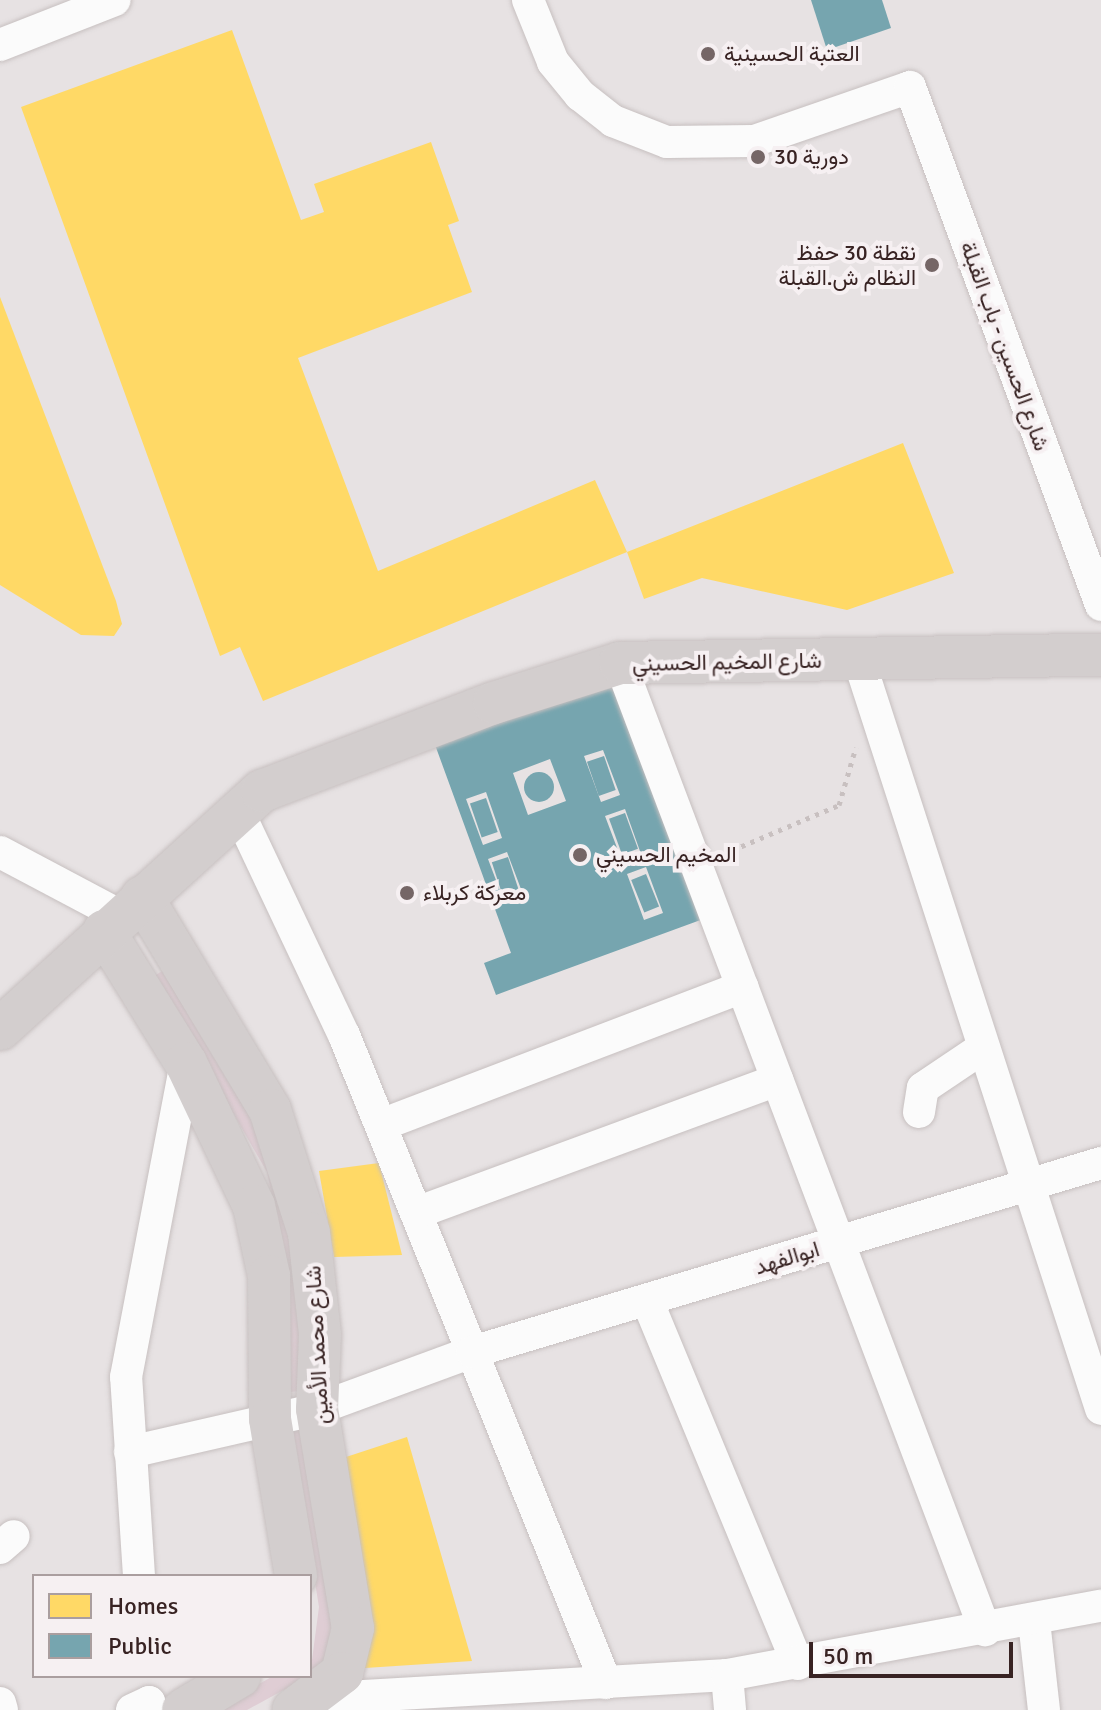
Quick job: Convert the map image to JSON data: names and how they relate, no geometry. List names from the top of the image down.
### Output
{
  "streets": {
    "main road": ["شارع المخيم الحسيني", "شارع محمد الأمين"],
    "street": ["شارع الحسين - باب القبلة", "ابوالفهد"]
  },
  "crossings": [
    ["شارع المخيم الحسيني", "شارع محمد الأمين"],
    ["ابوالفهد", "شارع محمد الأمين"]
  ],
  "places": [
    "العتبة الحسينية",
    "دورية 30",
    "نقطة 30 حفظ النظام ش.القبلة",
    "المخيم الحسيني",
    "معركة كربلاء"
  ],
  "legend": ["Homes", "Public"],
  "scale_bar": "50 m"
}
